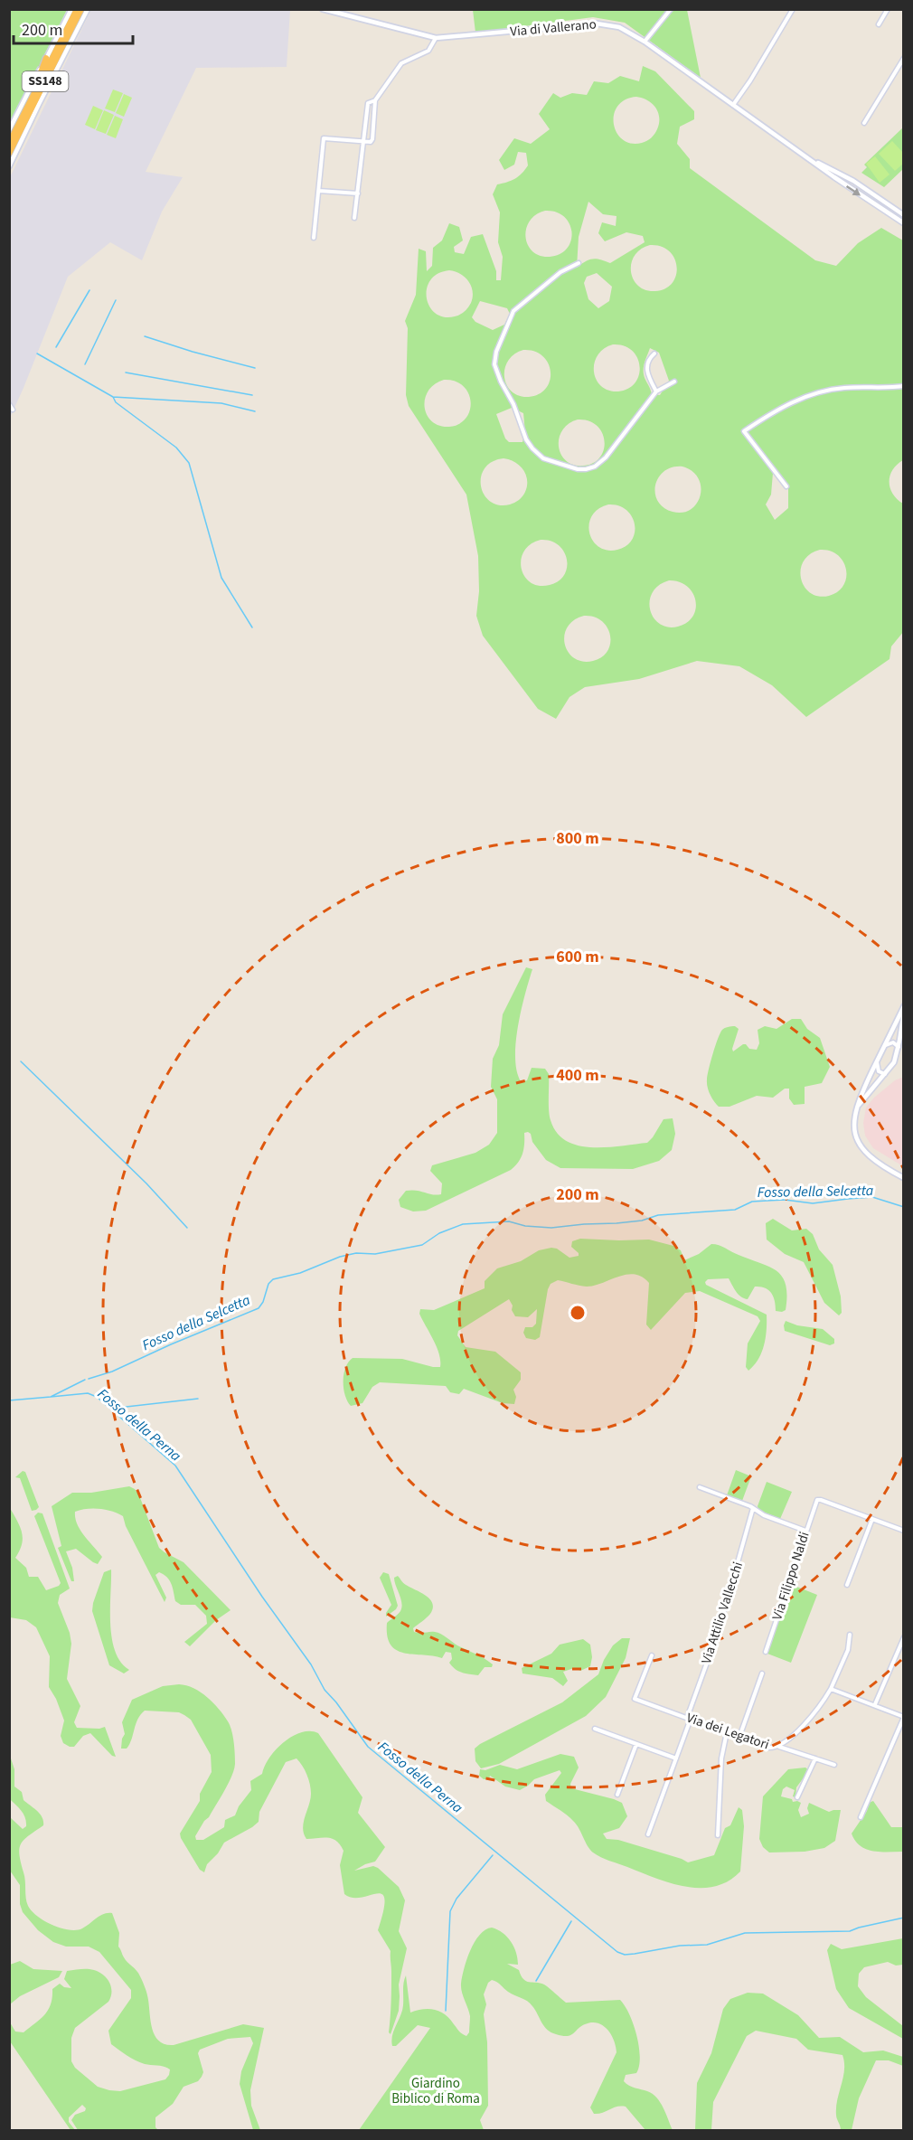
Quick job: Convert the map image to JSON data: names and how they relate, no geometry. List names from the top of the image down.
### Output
{
  "streets": {
    "highway": ["SS148"],
    "street": [
      "Via di Vallerano",
      "Via Filippo Naldi",
      "Via Attilio Vallecchi",
      "Via dei Legatori"
    ]
  },
  "crossings": [
    ["Via Attilio Vallecchi", "Via dei Legatori"]
  ],
  "water": ["Fosso della Selcetta", "Fosso della Perna"],
  "parks": ["Giardino Biblico di Roma"],
  "scale_bar": "200 m",
  "rings": [
    "800 m",
    "600 m",
    "400 m",
    "200 m"
  ]
}
